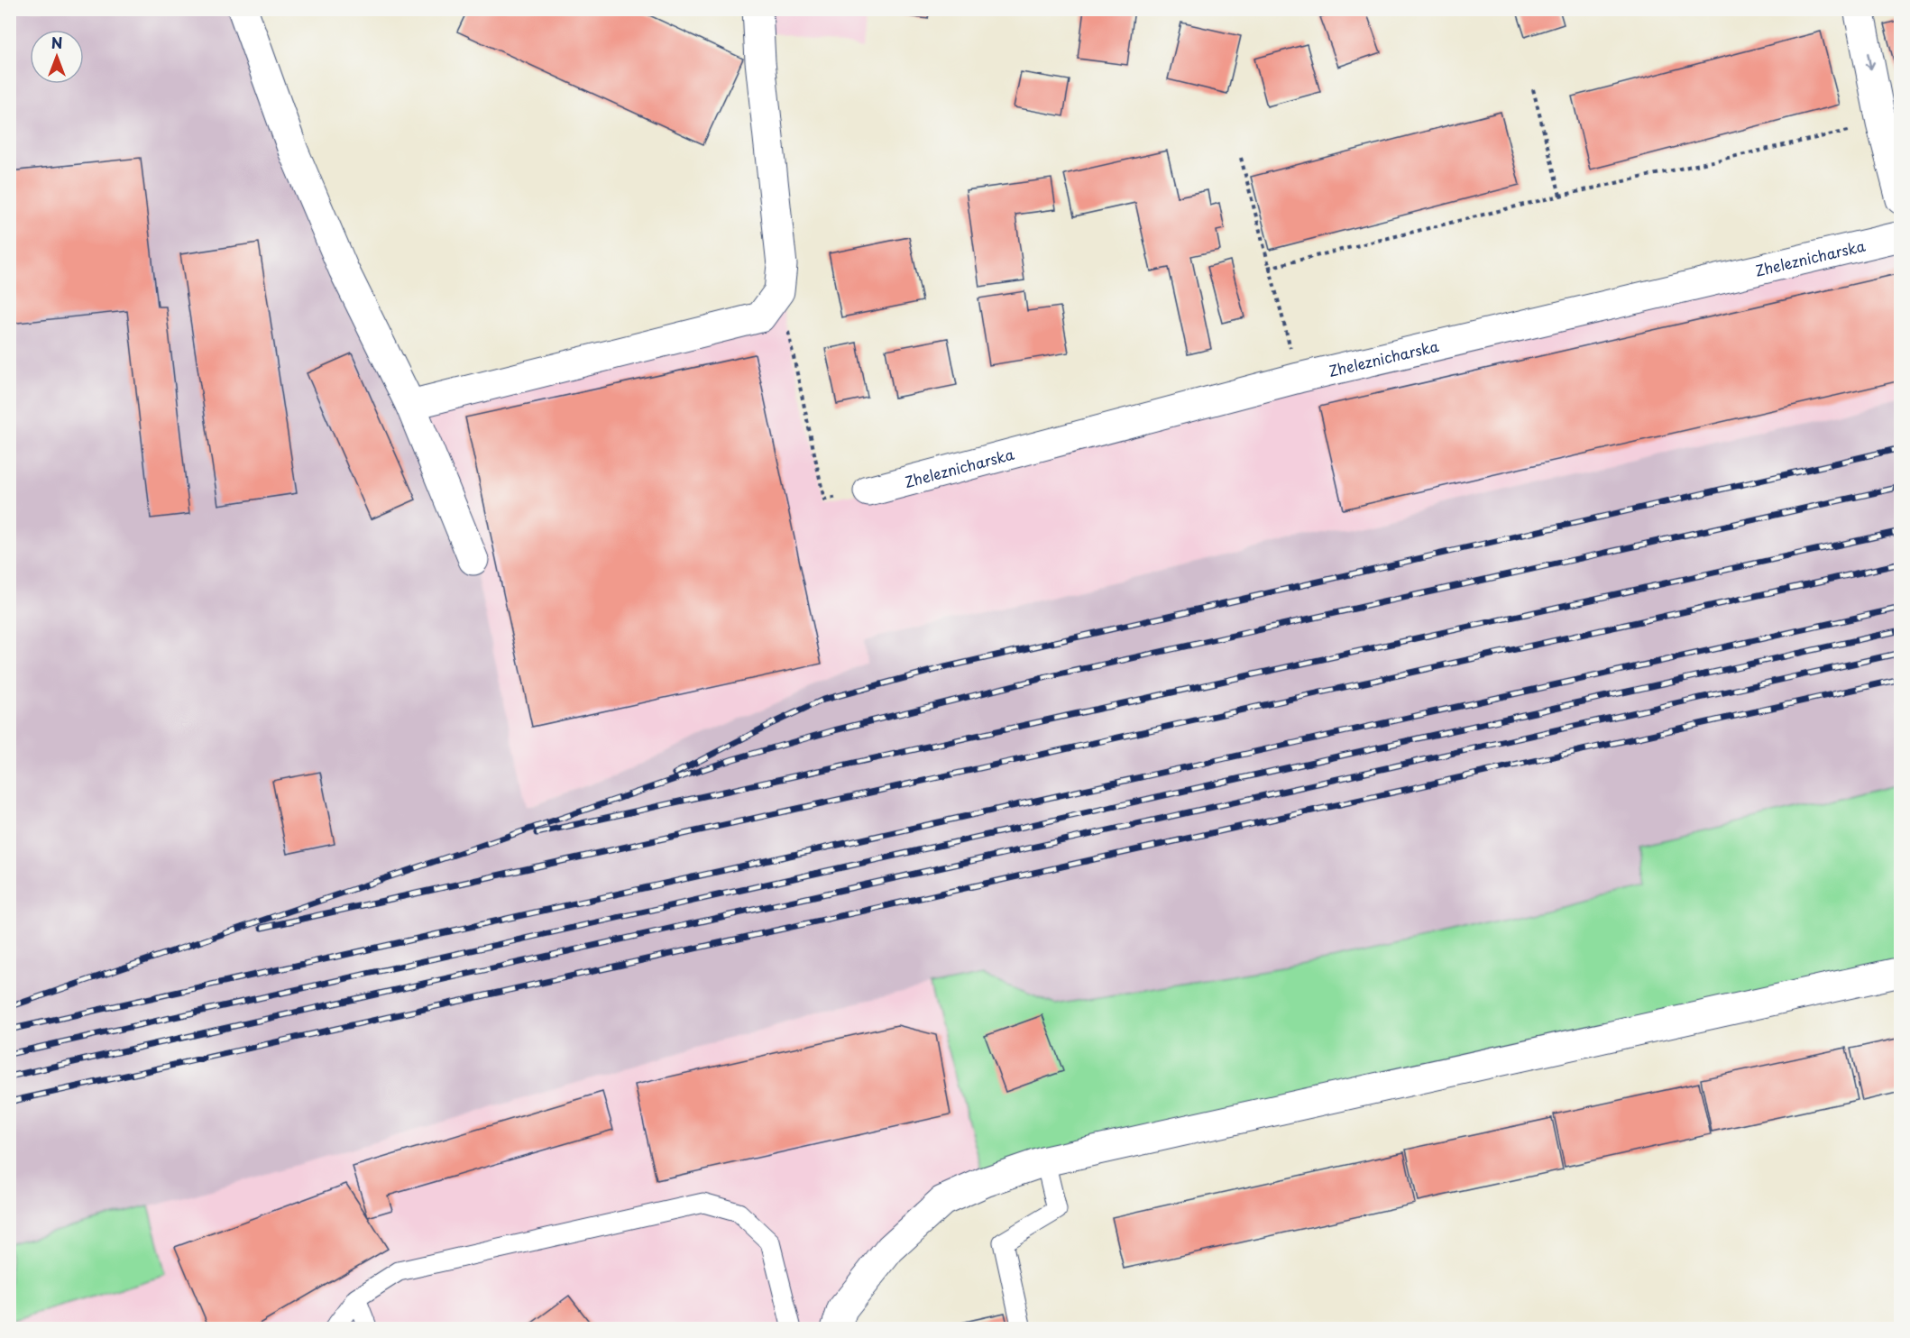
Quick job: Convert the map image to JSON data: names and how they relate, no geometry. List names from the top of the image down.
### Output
{
  "streets": {
    "street": ["Zheleznicharska"]
  },
  "north": "top"
}
